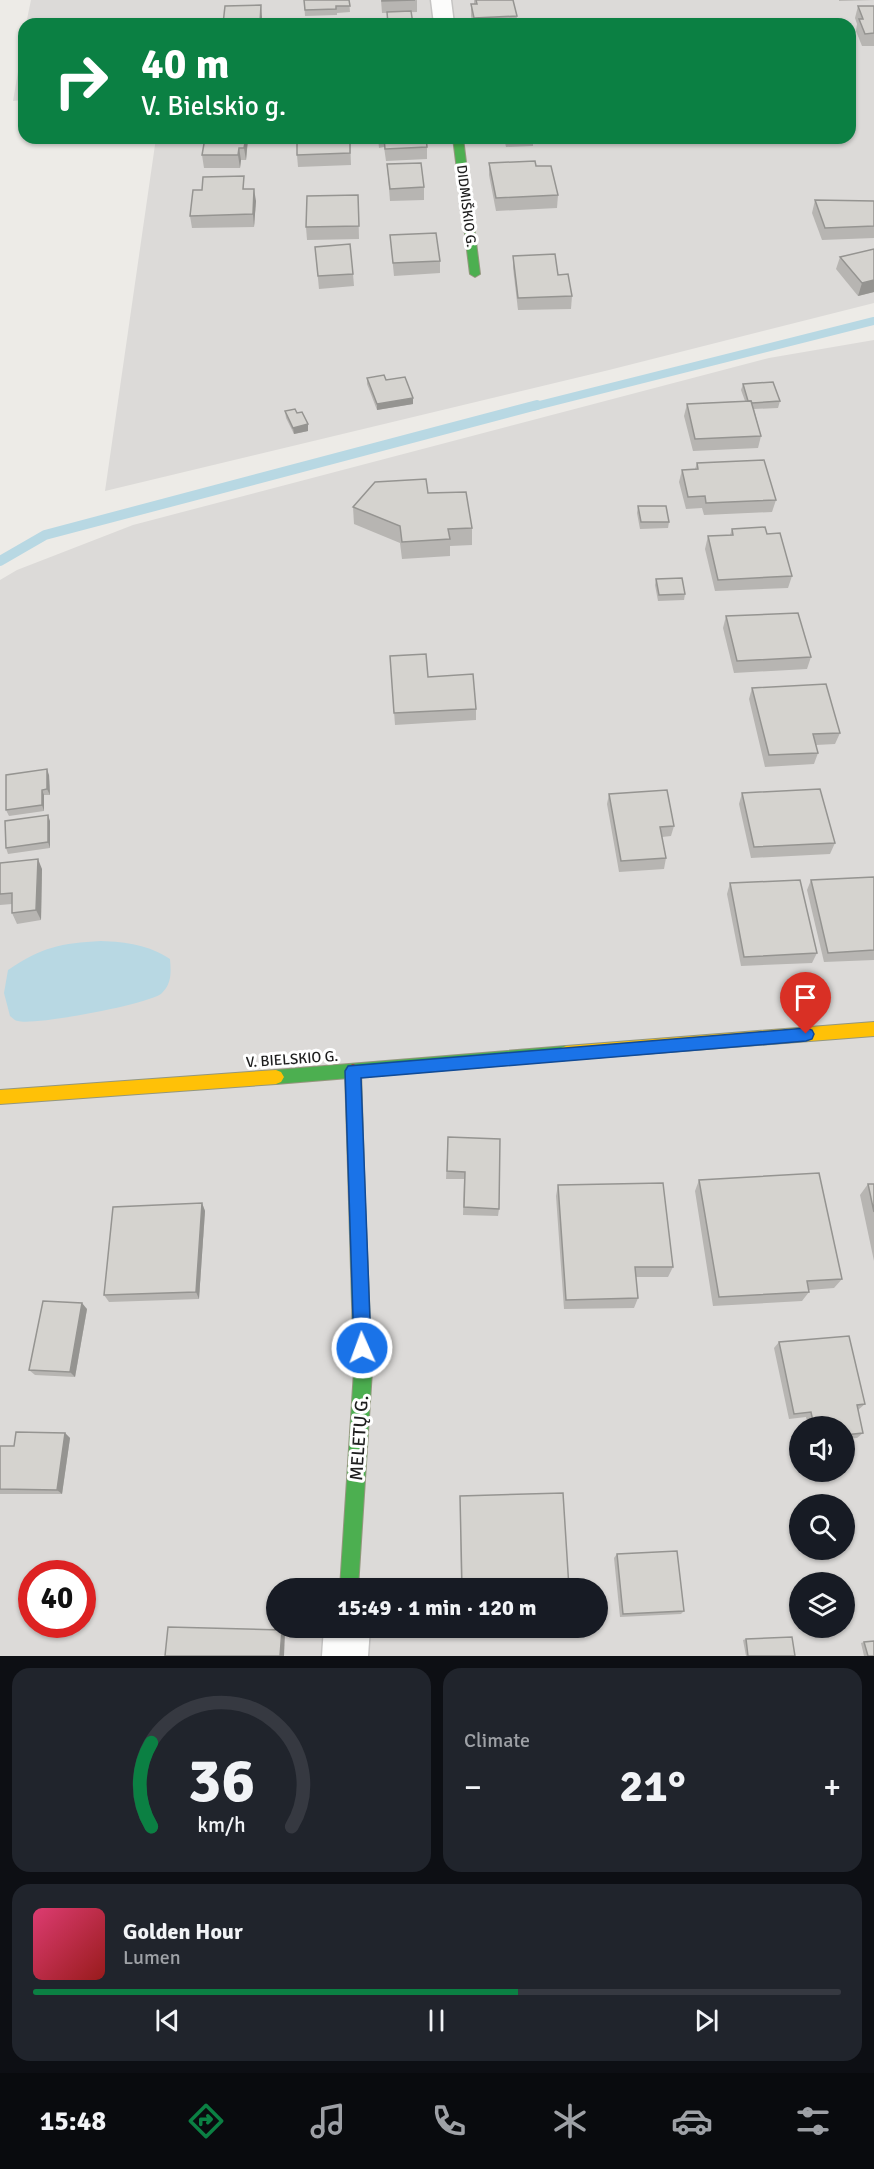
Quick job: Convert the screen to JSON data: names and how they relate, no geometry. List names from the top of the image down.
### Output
{
  "streets": {
    "street": ["DIDMIŠKIO G.", "V. BIELSKIO G.", "MELETŲ G."]
  },
  "crossings": [
    ["V. BIELSKIO G.", "MELETŲ G."]
  ],
  "page": {
    "turn": ["40 m", "V. Bielskio g."],
    "limit": "40",
    "trip": "15:49 · 1 min · 120 m",
    "tile": "Climate",
    "heat": ["−", "21°", "+"],
    "song": ["Golden Hour", "Lumen"],
    "tabs": "15:48",
    "gauge": ["36", "km/h"]
  }
}
